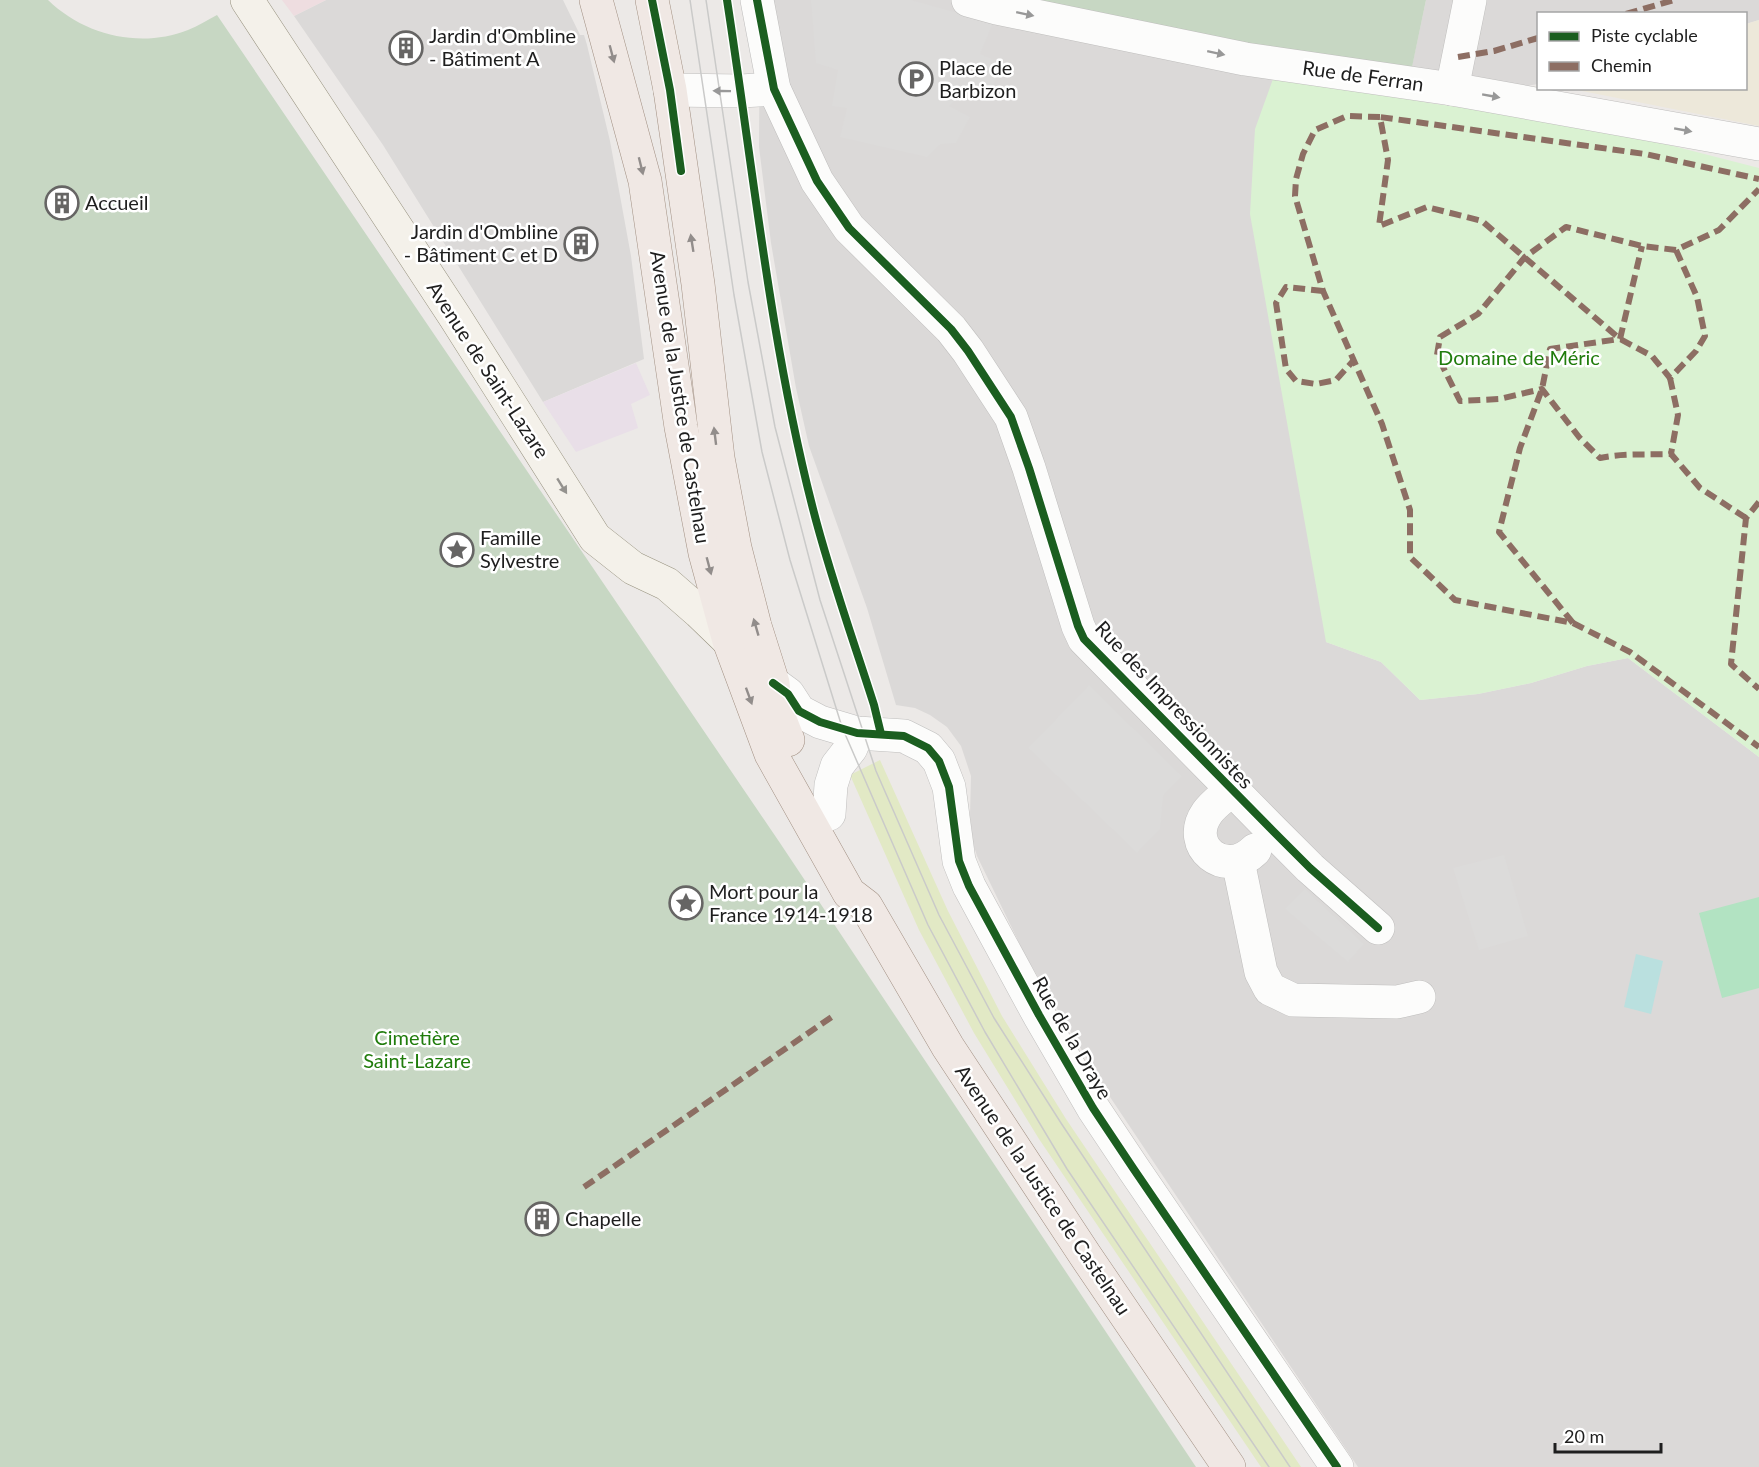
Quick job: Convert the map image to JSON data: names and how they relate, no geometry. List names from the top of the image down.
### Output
{
  "streets": {
    "main road": ["Avenue de la Justice de Castelnau"],
    "street": [
      "Rue de Ferran",
      "Avenue de Saint-Lazare",
      "Rue des Impressionnistes",
      "Rue de la Draye"
    ]
  },
  "crossings": [
    ["Avenue de Saint-Lazare", "Avenue de la Justice de Castelnau"],
    ["Avenue de la Justice de Castelnau", "Rue de la Draye"]
  ],
  "one_way": ["Rue de Ferran", "Avenue de Saint-Lazare"],
  "parks": ["Domaine de Méric", "Cimetière Saint-Lazare"],
  "places": {
    "building": [
      "Jardin d'Ombline - Bâtiment A",
      "Accueil",
      "Jardin d'Ombline - Bâtiment C et D",
      "Chapelle"
    ],
    "parking": ["Place de Barbizon"],
    "place": ["Famille Sylvestre", "Mort pour la France 1914-1918"]
  },
  "legend": ["Piste cyclable", "Chemin"],
  "scale_bar": "20 m"
}
